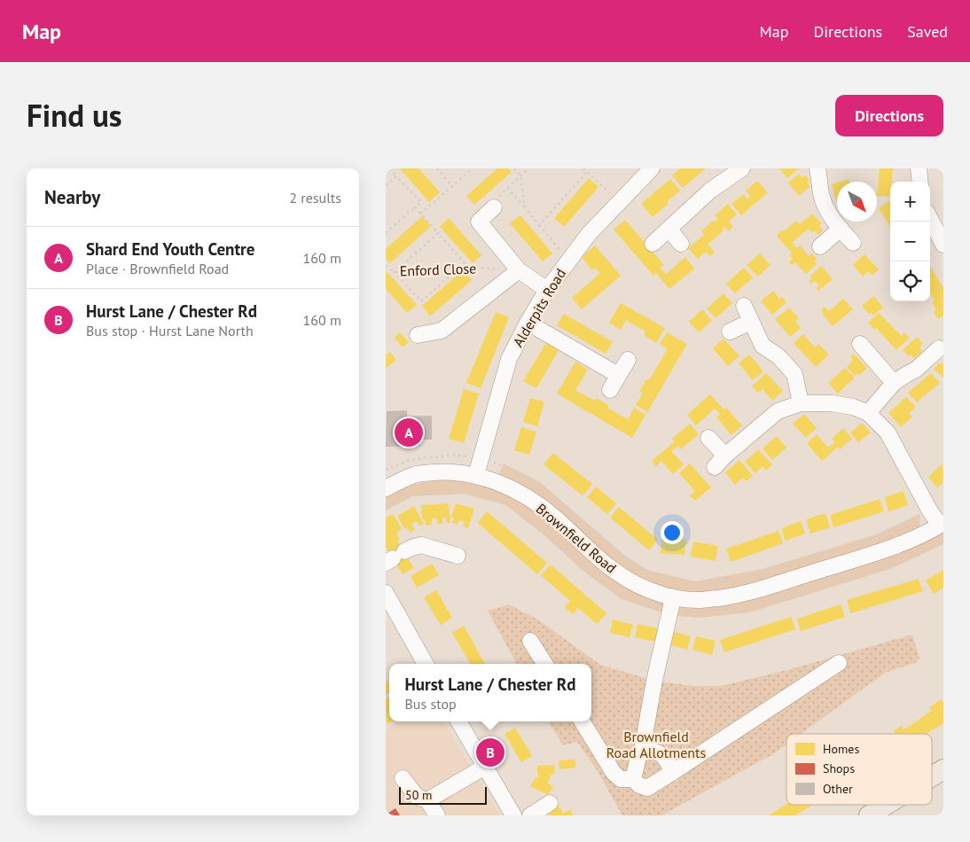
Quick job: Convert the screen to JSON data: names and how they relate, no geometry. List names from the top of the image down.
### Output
{
  "streets": {
    "street": ["Alderpits Road", "Brownfield Road"],
    "path": ["Enford Close"]
  },
  "crossings": [
    ["Alderpits Road", "Brownfield Road"]
  ],
  "parks": ["Brownfield Road Allotments"],
  "legend": ["Homes", "Shops", "Other"],
  "scale_bar": "50 m",
  "north": "bottom right",
  "page": {
    "header": "Map",
    "nav": ["Map", "Directions", "Saved"],
    "title": "Find us",
    "buttons": "Directions",
    "heading": ["Nearby", "2 results"],
    "map_buttons": ["+", "−"],
    "list": [
      {
        "mark": "A",
        "name": "Shard End Youth Centre",
        "note": "Place · Brownfield Road",
        "value": "160 m"
      },
      {
        "mark": "B",
        "name": "Hurst Lane / Chester Rd",
        "note": "Bus stop · Hurst Lane North",
        "value": "160 m"
      }
    ],
    "pins": ["A", "B"],
    "popup": ["Hurst Lane / Chester Rd", "Bus stop"],
    "scale": "50 m"
  }
}
